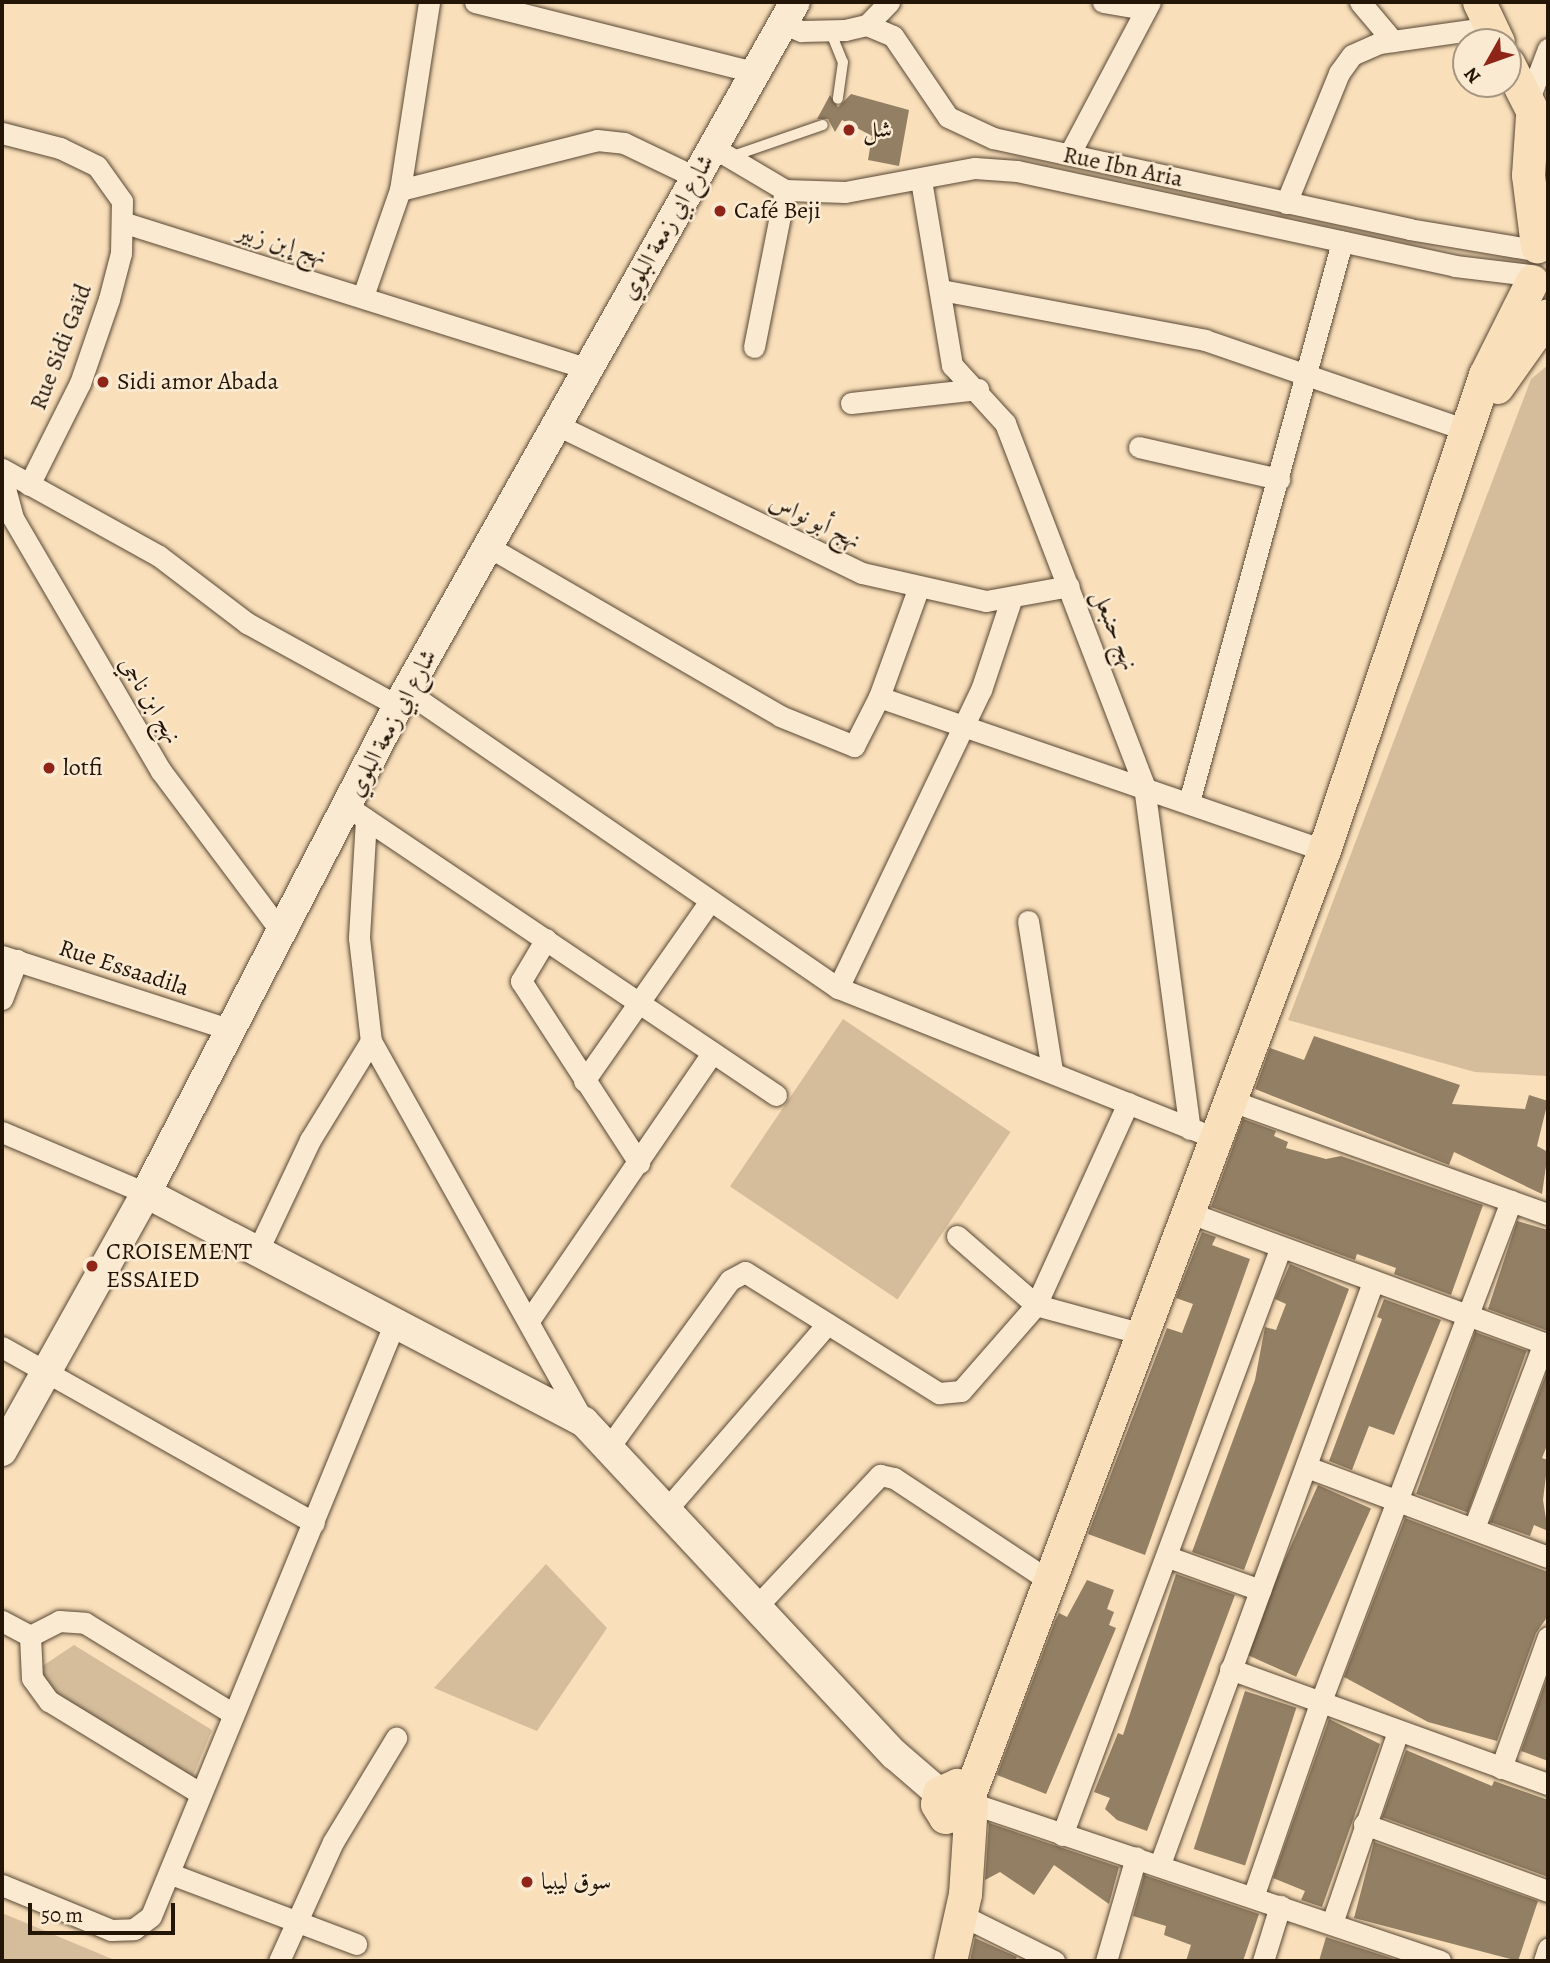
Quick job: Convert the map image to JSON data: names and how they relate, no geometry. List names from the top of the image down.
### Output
{
  "streets": {
    "main road": ["شارع ابي زمعة البلوي"],
    "street": [
      "Rue Ibn Aria",
      "نهج إبن زبير",
      "Rue Sidi Gaïd",
      "نهج أبو نواس",
      "نهج حنبعل",
      "نهج ابن ناجي",
      "Rue Essaadila"
    ]
  },
  "crossings": [
    ["Rue Ibn Aria", "شارع ابي زمعة البلوي"],
    ["Rue Ibn Aria", "نهج حنبعل"],
    ["شارع ابي زمعة البلوي", "نهج إبن زبير"],
    ["شارع ابي زمعة البلوي", "نهج أبو نواس"],
    ["شارع ابي زمعة البلوي", "نهج ابن ناجي"],
    ["شارع ابي زمعة البلوي", "Rue Essaadila"],
    ["نهج إبن زبير", "Rue Sidi Gaïd"],
    ["نهج أبو نواس", "نهج حنبعل"]
  ],
  "places": [
    "شل",
    "Café Beji",
    "Sidi amor Abada",
    "lotfi",
    "CROISEMENT ESSAIED",
    "سوق ليبيا"
  ],
  "scale_bar": "50 m",
  "north": "bottom left"
}
